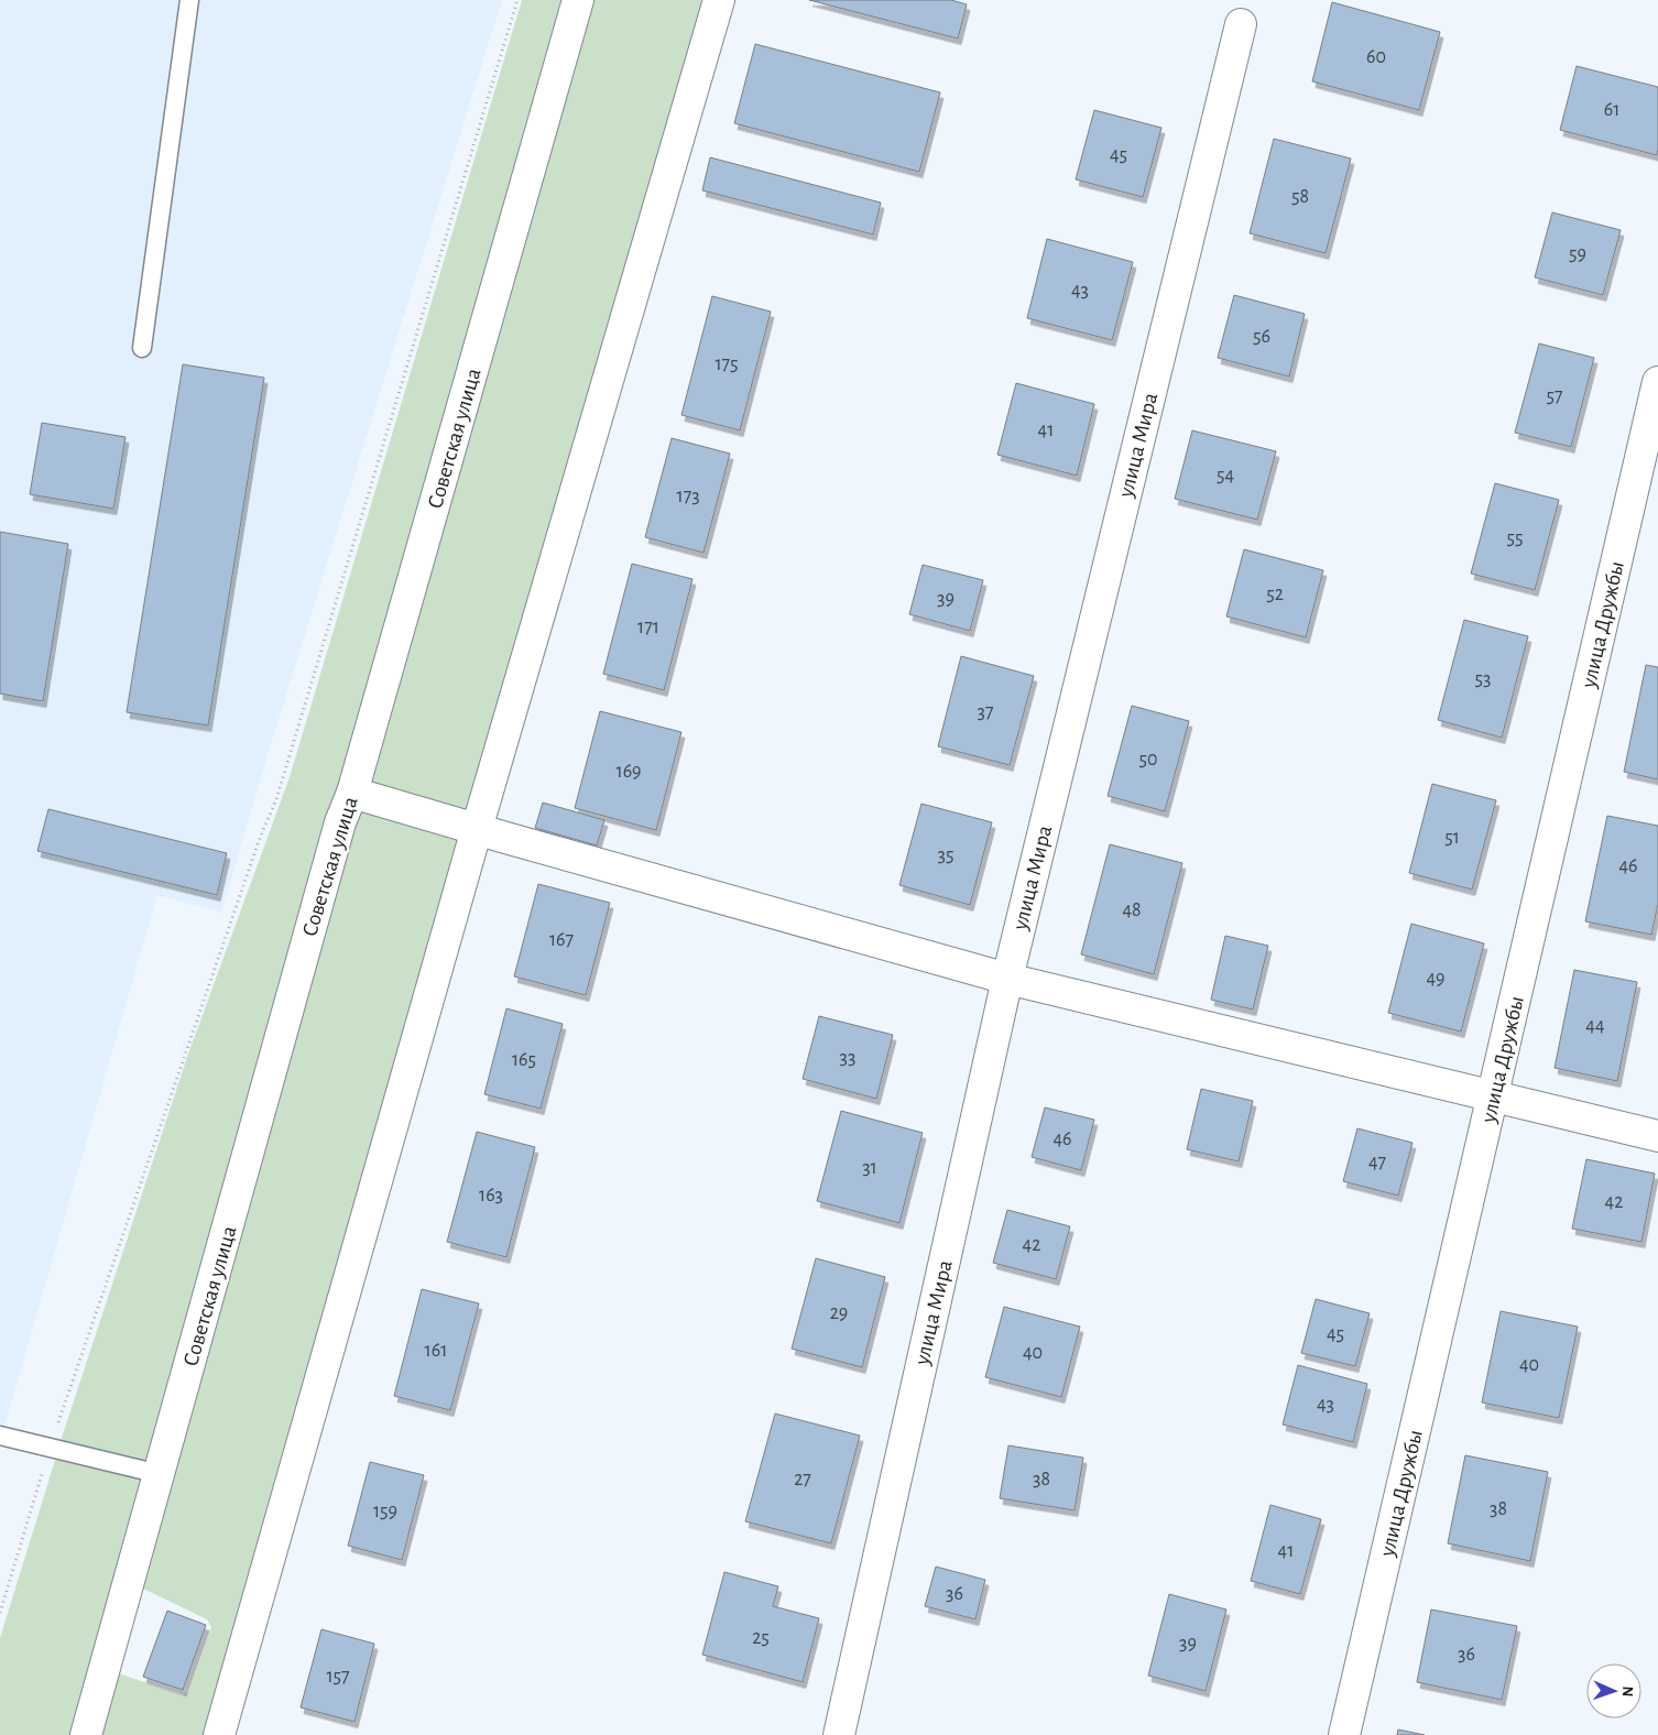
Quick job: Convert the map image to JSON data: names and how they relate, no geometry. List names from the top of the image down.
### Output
{
  "streets": {
    "street": ["Советская улица", "улица Мира", "улица Дружбы"]
  },
  "house_numbers": [
    "60",
    "61",
    "45",
    "58",
    "59",
    "43",
    "56",
    "175",
    "57",
    "41",
    "54",
    "173",
    "55",
    "52",
    "39",
    "171",
    "53",
    "37",
    "50",
    "169",
    "51",
    "35",
    "46",
    "48",
    "167",
    "49",
    "44",
    "33",
    "165",
    "46",
    "47",
    "31",
    "163",
    "42",
    "42",
    "29",
    "45",
    "161",
    "40",
    "40",
    "43",
    "27",
    "38",
    "38",
    "159",
    "41",
    "36",
    "25",
    "39",
    "36",
    "157"
  ],
  "north": "right"
}
